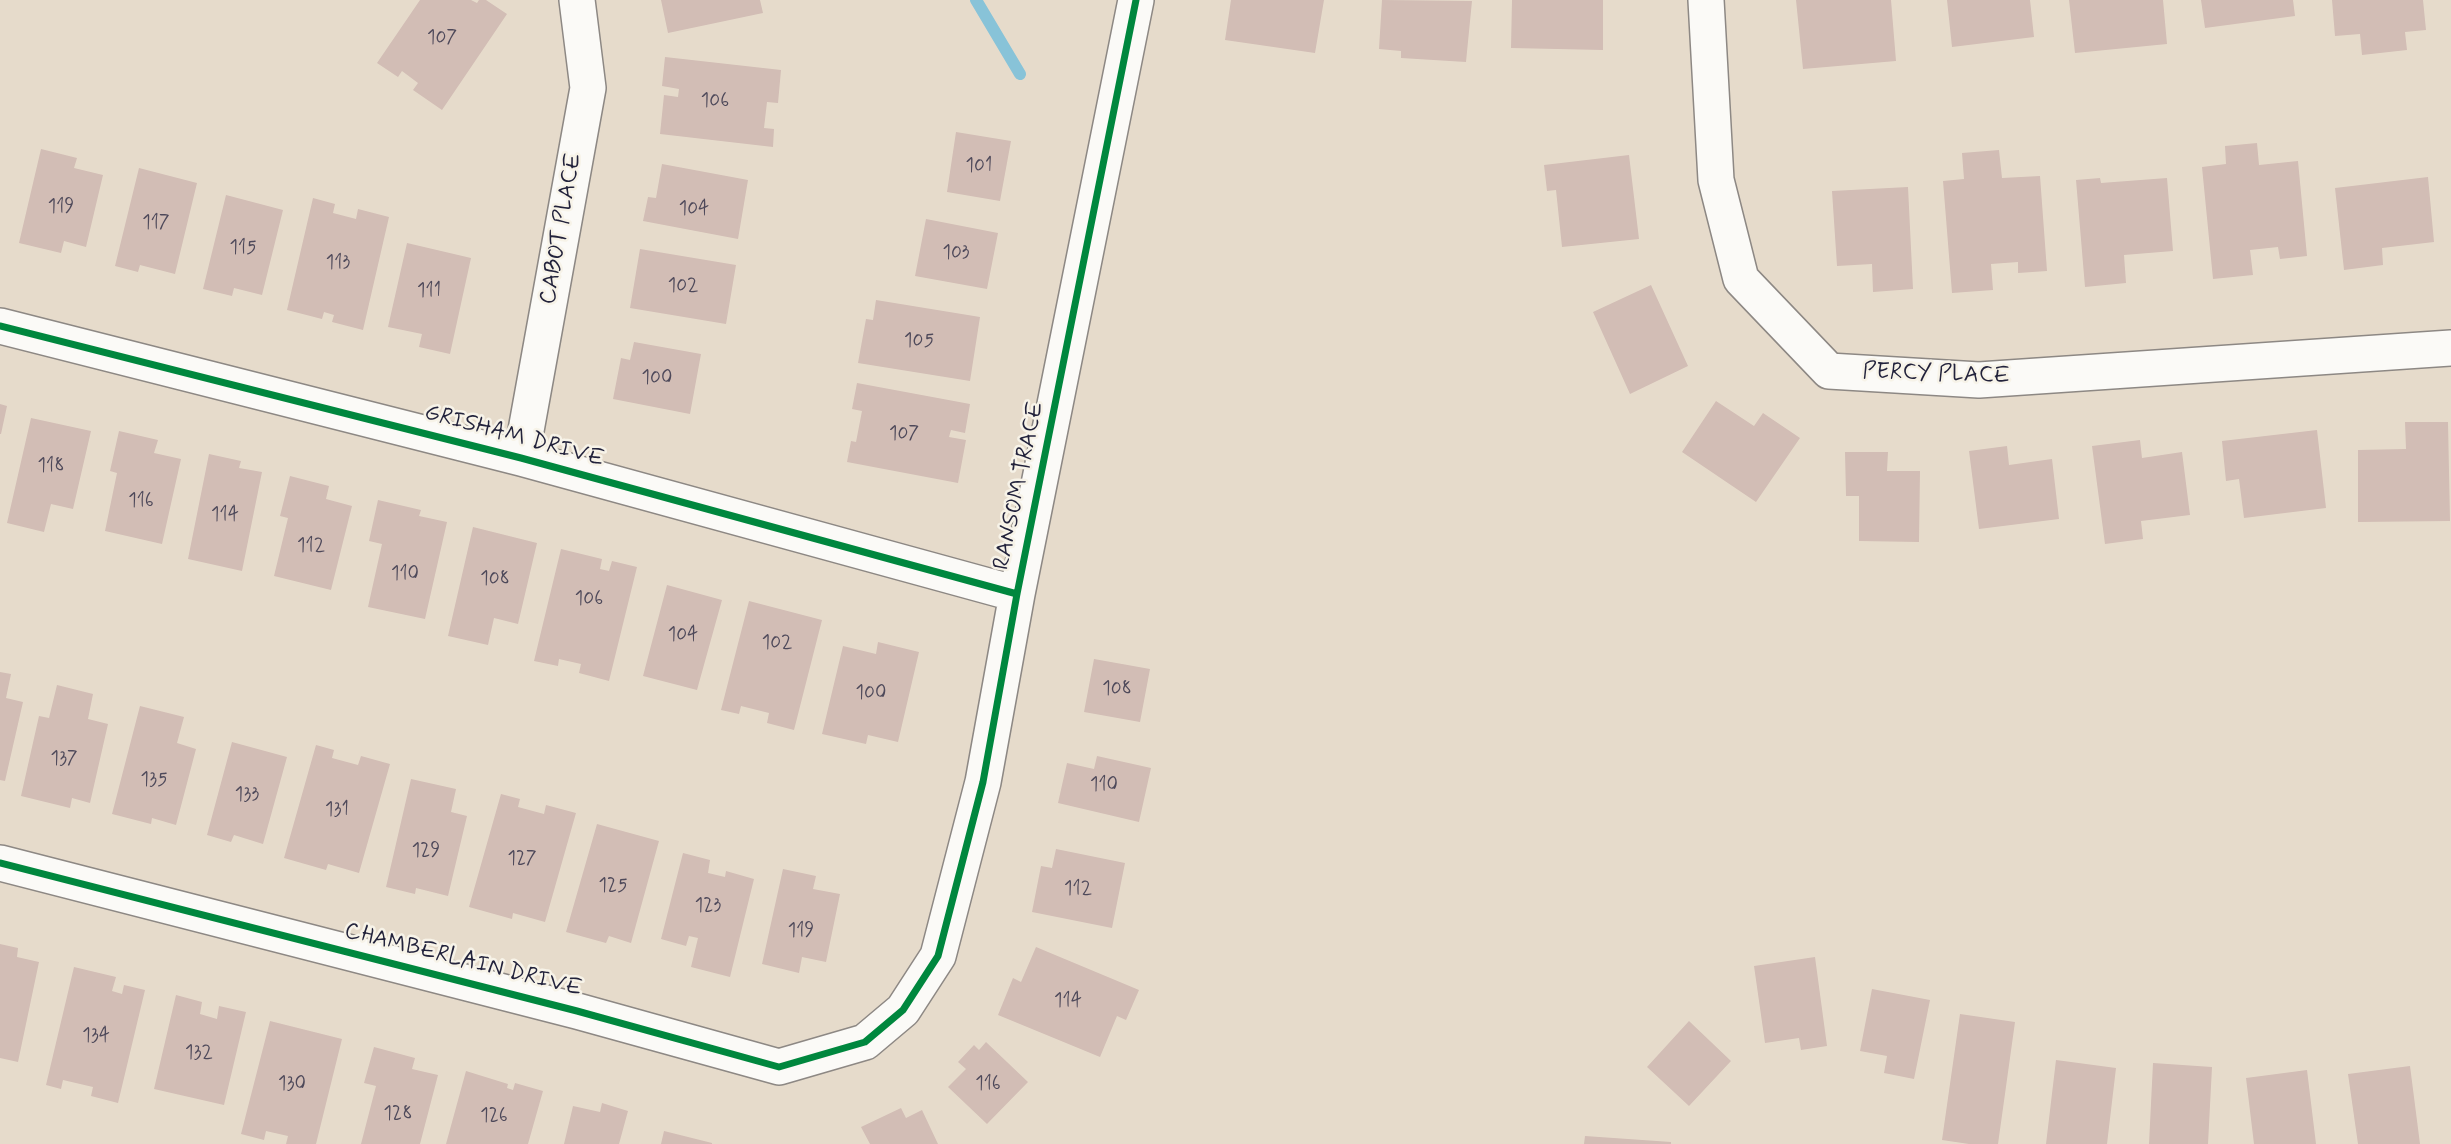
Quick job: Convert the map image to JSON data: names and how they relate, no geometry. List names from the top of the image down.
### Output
{
  "streets": {
    "street": [
      "CABOT PLACE",
      "PERCY PLACE",
      "GRISHAM DRIVE",
      "RANSOM TRACE",
      "CHAMBERLAIN DRIVE"
    ]
  },
  "crossings": [
    ["CABOT PLACE", "GRISHAM DRIVE"],
    ["GRISHAM DRIVE", "RANSOM TRACE"],
    ["RANSOM TRACE", "CHAMBERLAIN DRIVE"]
  ],
  "house_numbers": [
    "107",
    "106",
    "101",
    "119",
    "104",
    "117",
    "115",
    "103",
    "113",
    "102",
    "111",
    "105",
    "100",
    "107",
    "118",
    "116",
    "114",
    "112",
    "110",
    "108",
    "106",
    "104",
    "102",
    "108",
    "100",
    "137",
    "135",
    "110",
    "133",
    "131",
    "129",
    "127",
    "125",
    "112",
    "123",
    "119",
    "114",
    "134",
    "132",
    "130",
    "116",
    "128",
    "126"
  ]
}
